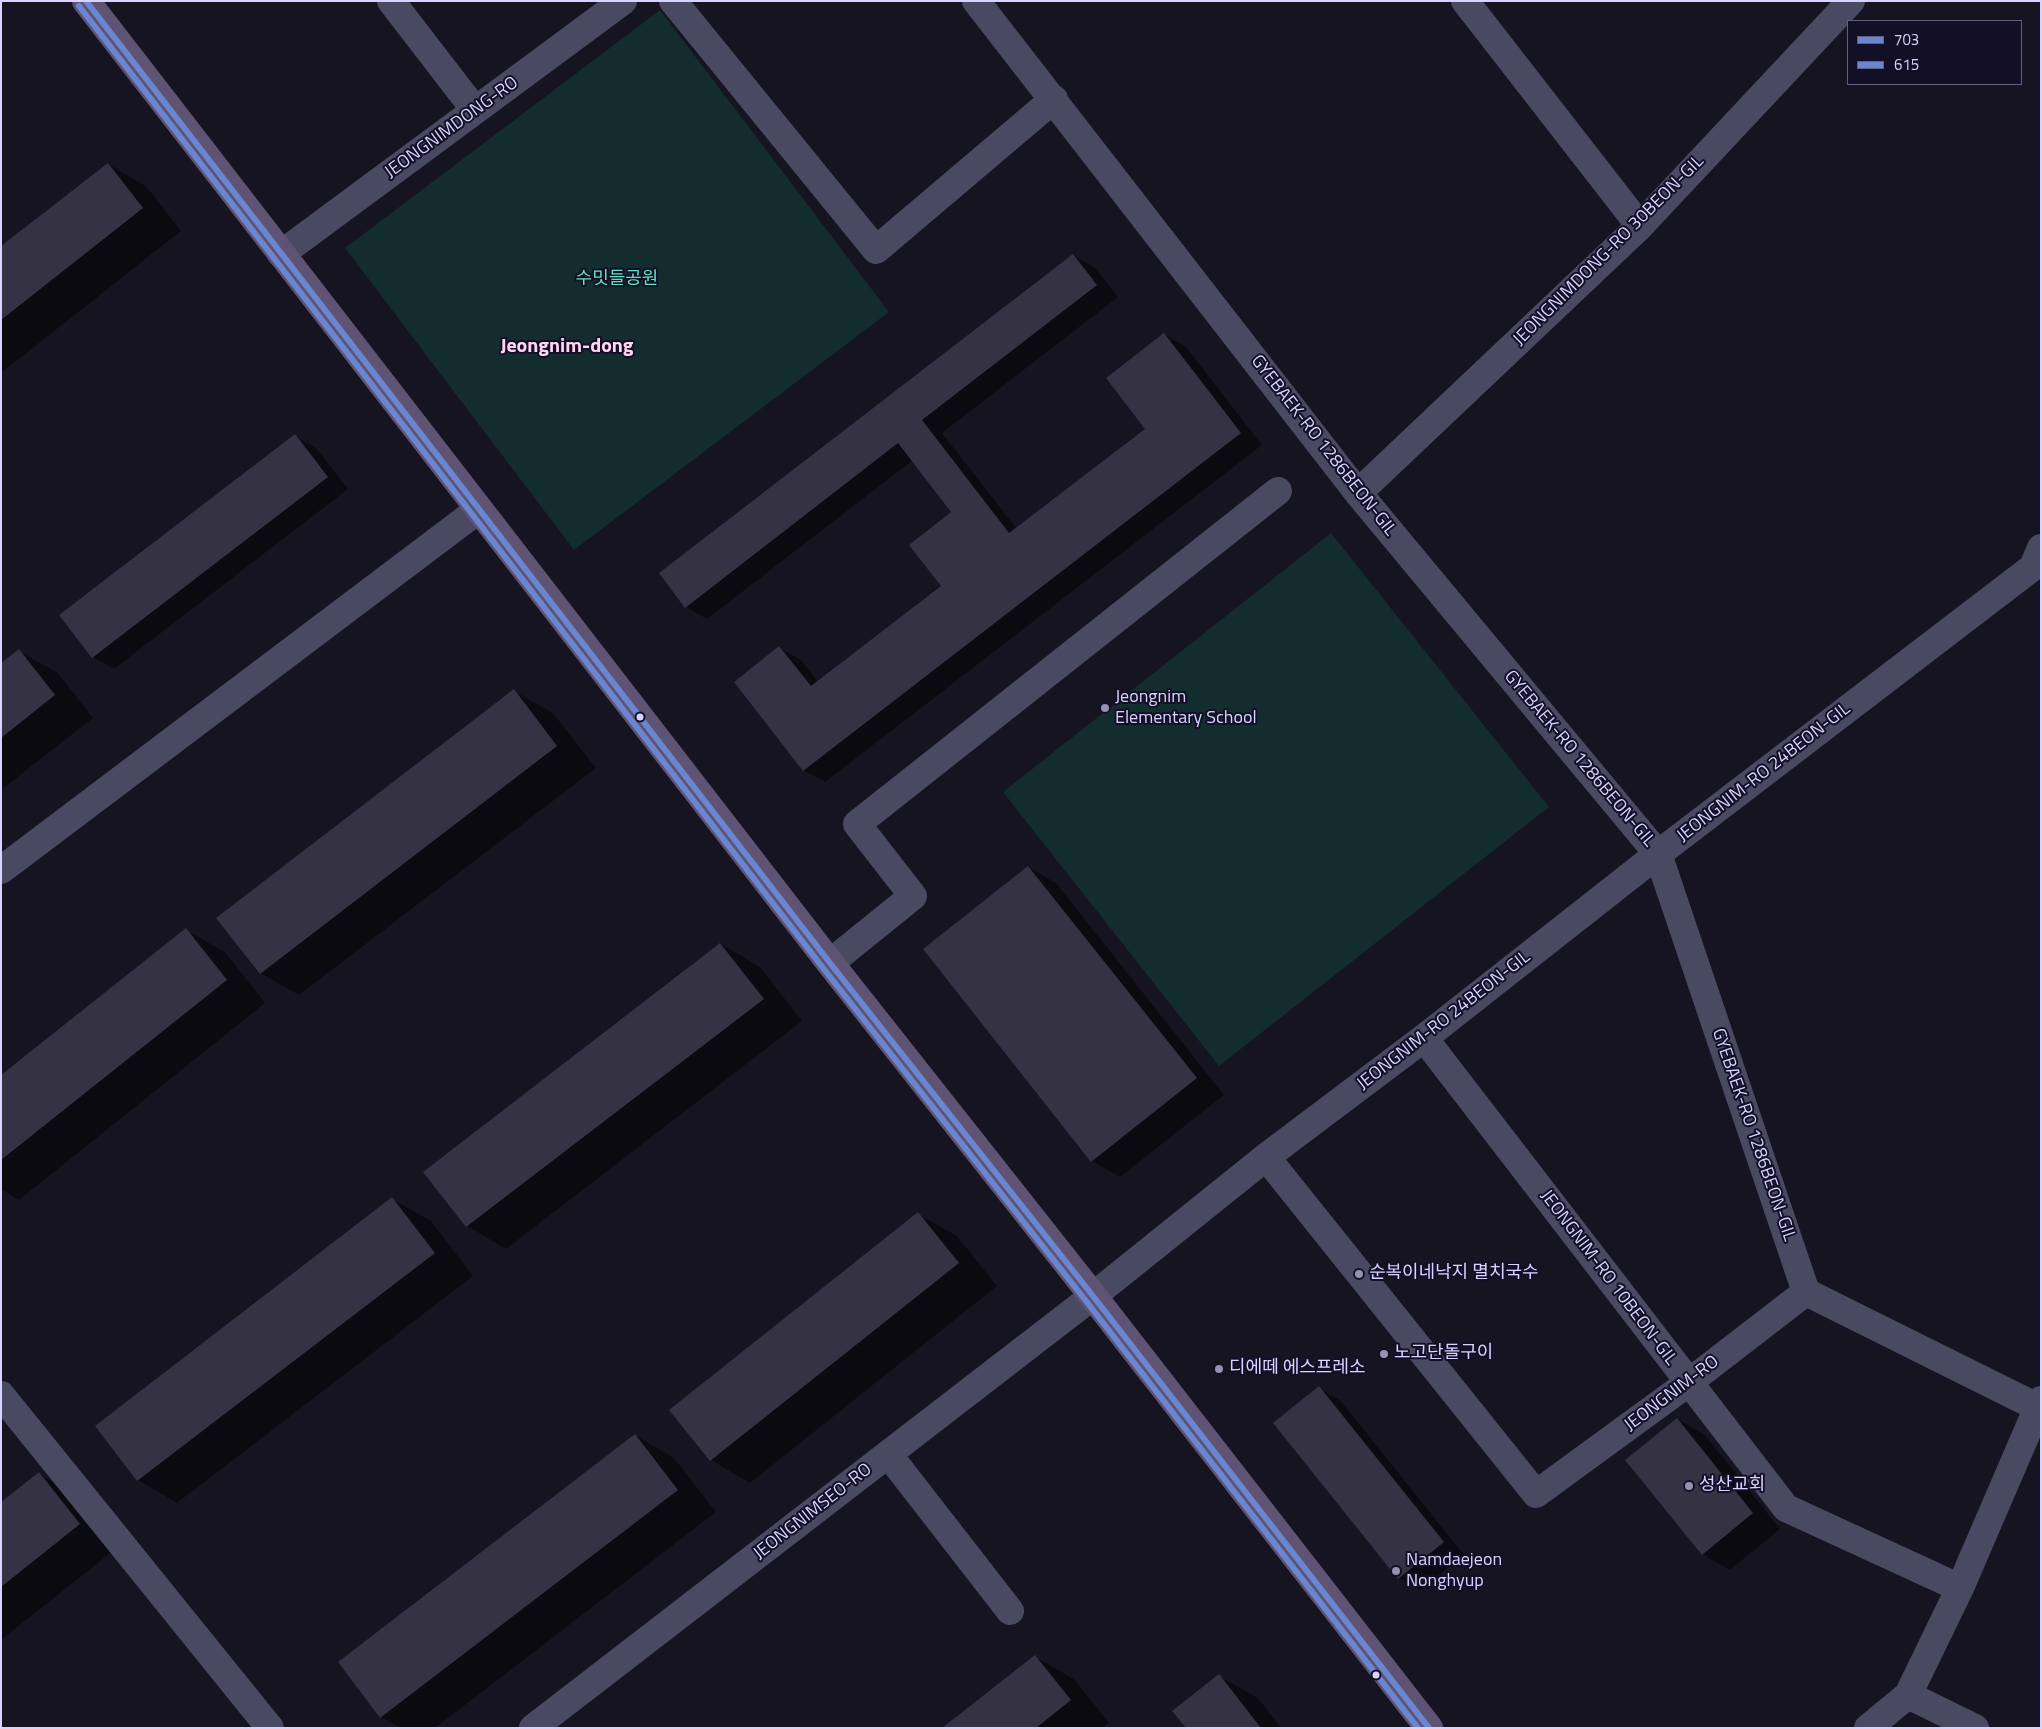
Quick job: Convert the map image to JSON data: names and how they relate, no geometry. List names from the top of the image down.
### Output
{
  "streets": {
    "street": [
      "JEONGNIMDONG-RO",
      "JEONGNIMDONG-RO 30BEON-GIL",
      "GYEBAEK-RO 1286BEON-GIL",
      "JEONGNIM-RO 24BEON-GIL",
      "JEONGNIM-RO 10BEON-GIL",
      "JEONGNIM-RO",
      "JEONGNIMSEO-RO"
    ]
  },
  "crossings": [
    ["JEONGNIMDONG-RO 30BEON-GIL", "GYEBAEK-RO 1286BEON-GIL"],
    ["GYEBAEK-RO 1286BEON-GIL", "JEONGNIM-RO 24BEON-GIL"],
    ["GYEBAEK-RO 1286BEON-GIL", "JEONGNIM-RO"],
    ["JEONGNIM-RO 24BEON-GIL", "JEONGNIM-RO 10BEON-GIL"],
    ["JEONGNIM-RO 24BEON-GIL", "JEONGNIM-RO"],
    ["JEONGNIM-RO 24BEON-GIL", "JEONGNIMSEO-RO"],
    ["JEONGNIM-RO 10BEON-GIL", "JEONGNIM-RO"]
  ],
  "districts": ["Jeongnim-dong"],
  "parks": ["수밋들공원"],
  "places": [
    "Jeongnim Elementary School",
    "순복이네낙지 멸치국수",
    "노고단돌구이",
    "디에떼 에스프레소",
    "성산교회",
    "Namdaejeon Nonghyup"
  ],
  "lines": ["transit line 703", "transit line 615"],
  "legend": ["703", "615"]
}
